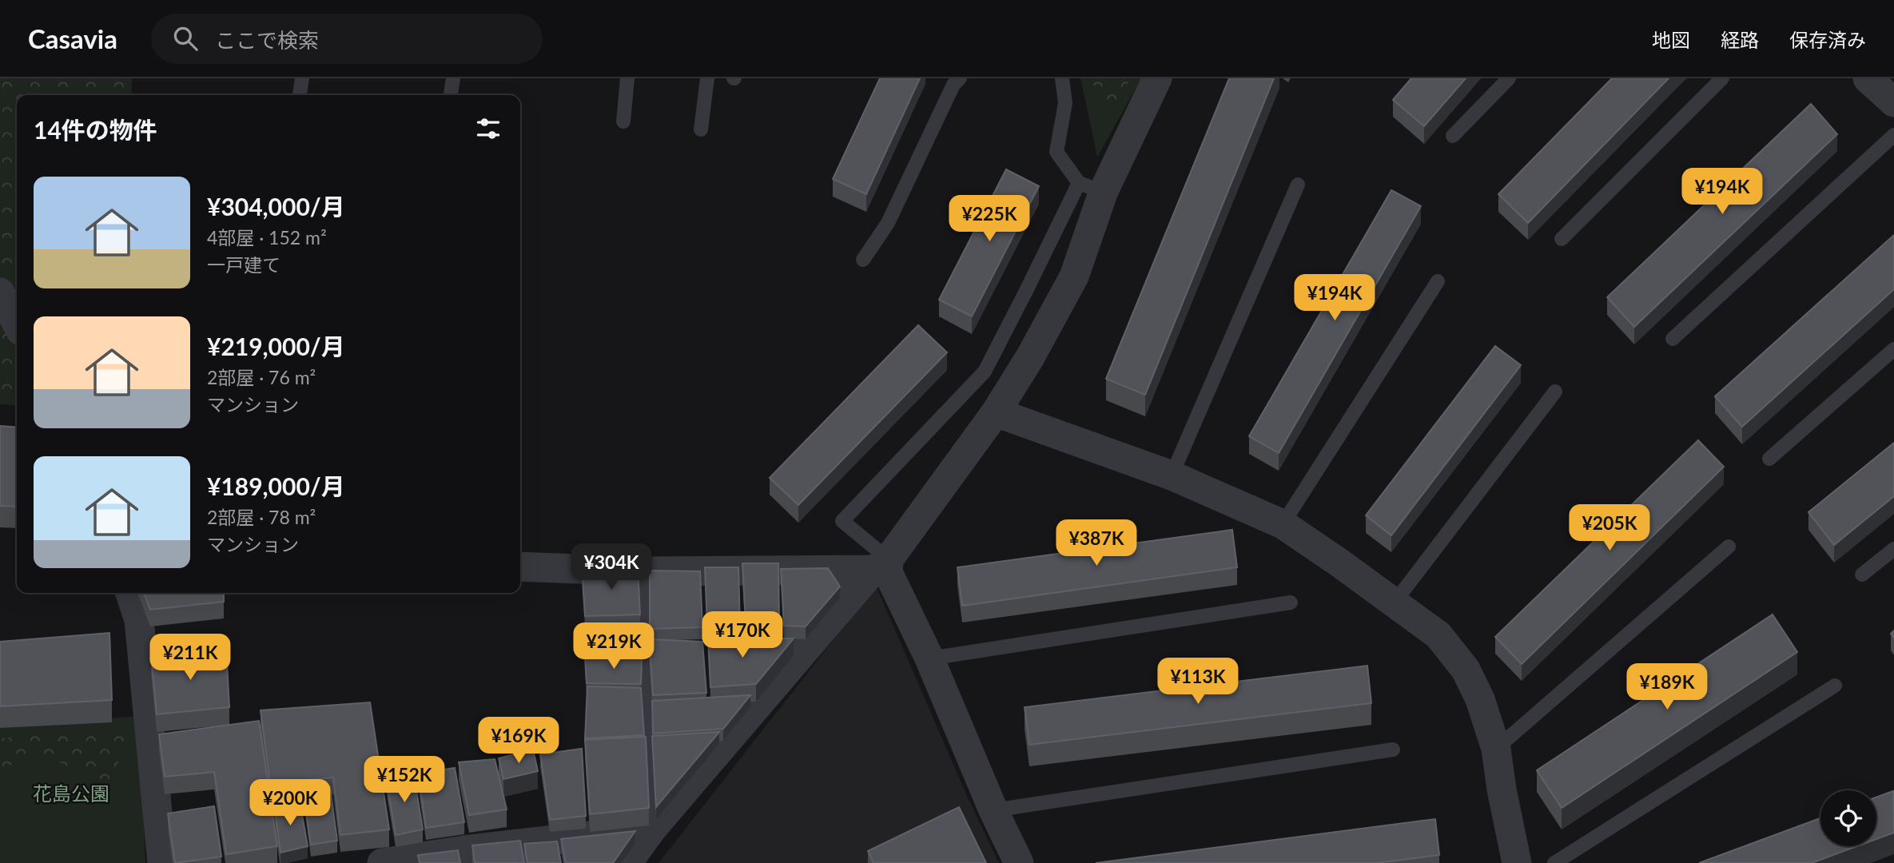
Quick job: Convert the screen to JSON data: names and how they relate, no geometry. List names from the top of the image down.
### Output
{
  "parks": ["花島公園"],
  "page": {
    "header": "Casavia",
    "search": "ここで検索",
    "nav": ["地図", "経路", "保存済み"],
    "heading": "14件の物件",
    "list": [
      {
        "name": "¥304,000/月",
        "note": "4部屋 · 152 m² · 一戸建て"
      },
      {
        "name": "¥219,000/月",
        "note": "2部屋 · 76 m² · マンション"
      },
      {
        "name": "¥189,000/月",
        "note": "2部屋 · 78 m² · マンション"
      }
    ],
    "price": [
      "¥194K",
      "¥225K",
      "¥194K",
      "¥205K",
      "¥387K",
      "¥304K",
      "¥170K",
      "¥219K",
      "¥211K",
      "¥113K",
      "¥189K",
      "¥169K",
      "¥152K",
      "¥200K"
    ]
  }
}
